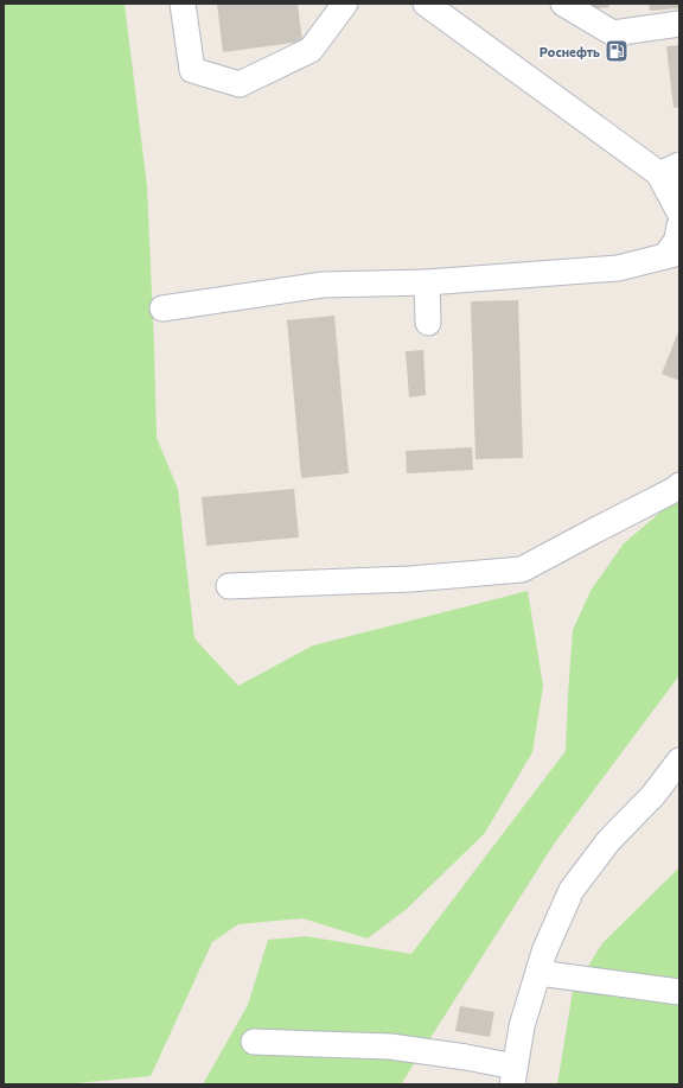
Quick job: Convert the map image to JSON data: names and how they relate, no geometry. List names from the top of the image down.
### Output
{
  "places": {
    "fuel station": ["Роснефть"]
  }
}
